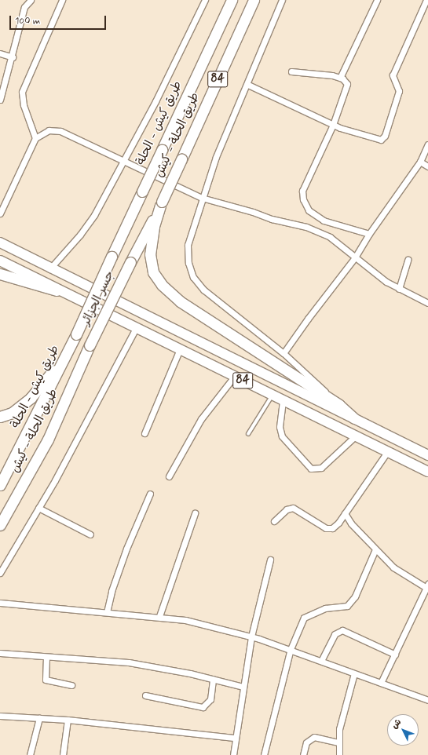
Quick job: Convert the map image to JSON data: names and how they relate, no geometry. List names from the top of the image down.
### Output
{
  "streets": {
    "highway": [
      "84",
      "طريق كيش - الحلة",
      "طريق الحلة - كيش",
      "جسر الجزائر"
    ]
  },
  "crossings": [
    ["طريق كيش - الحلة", "جسر الجزائر"],
    ["طريق الحلة - كيش", "جسر الجزائر"]
  ],
  "scale_bar": "100 m",
  "north": "top left"
}
